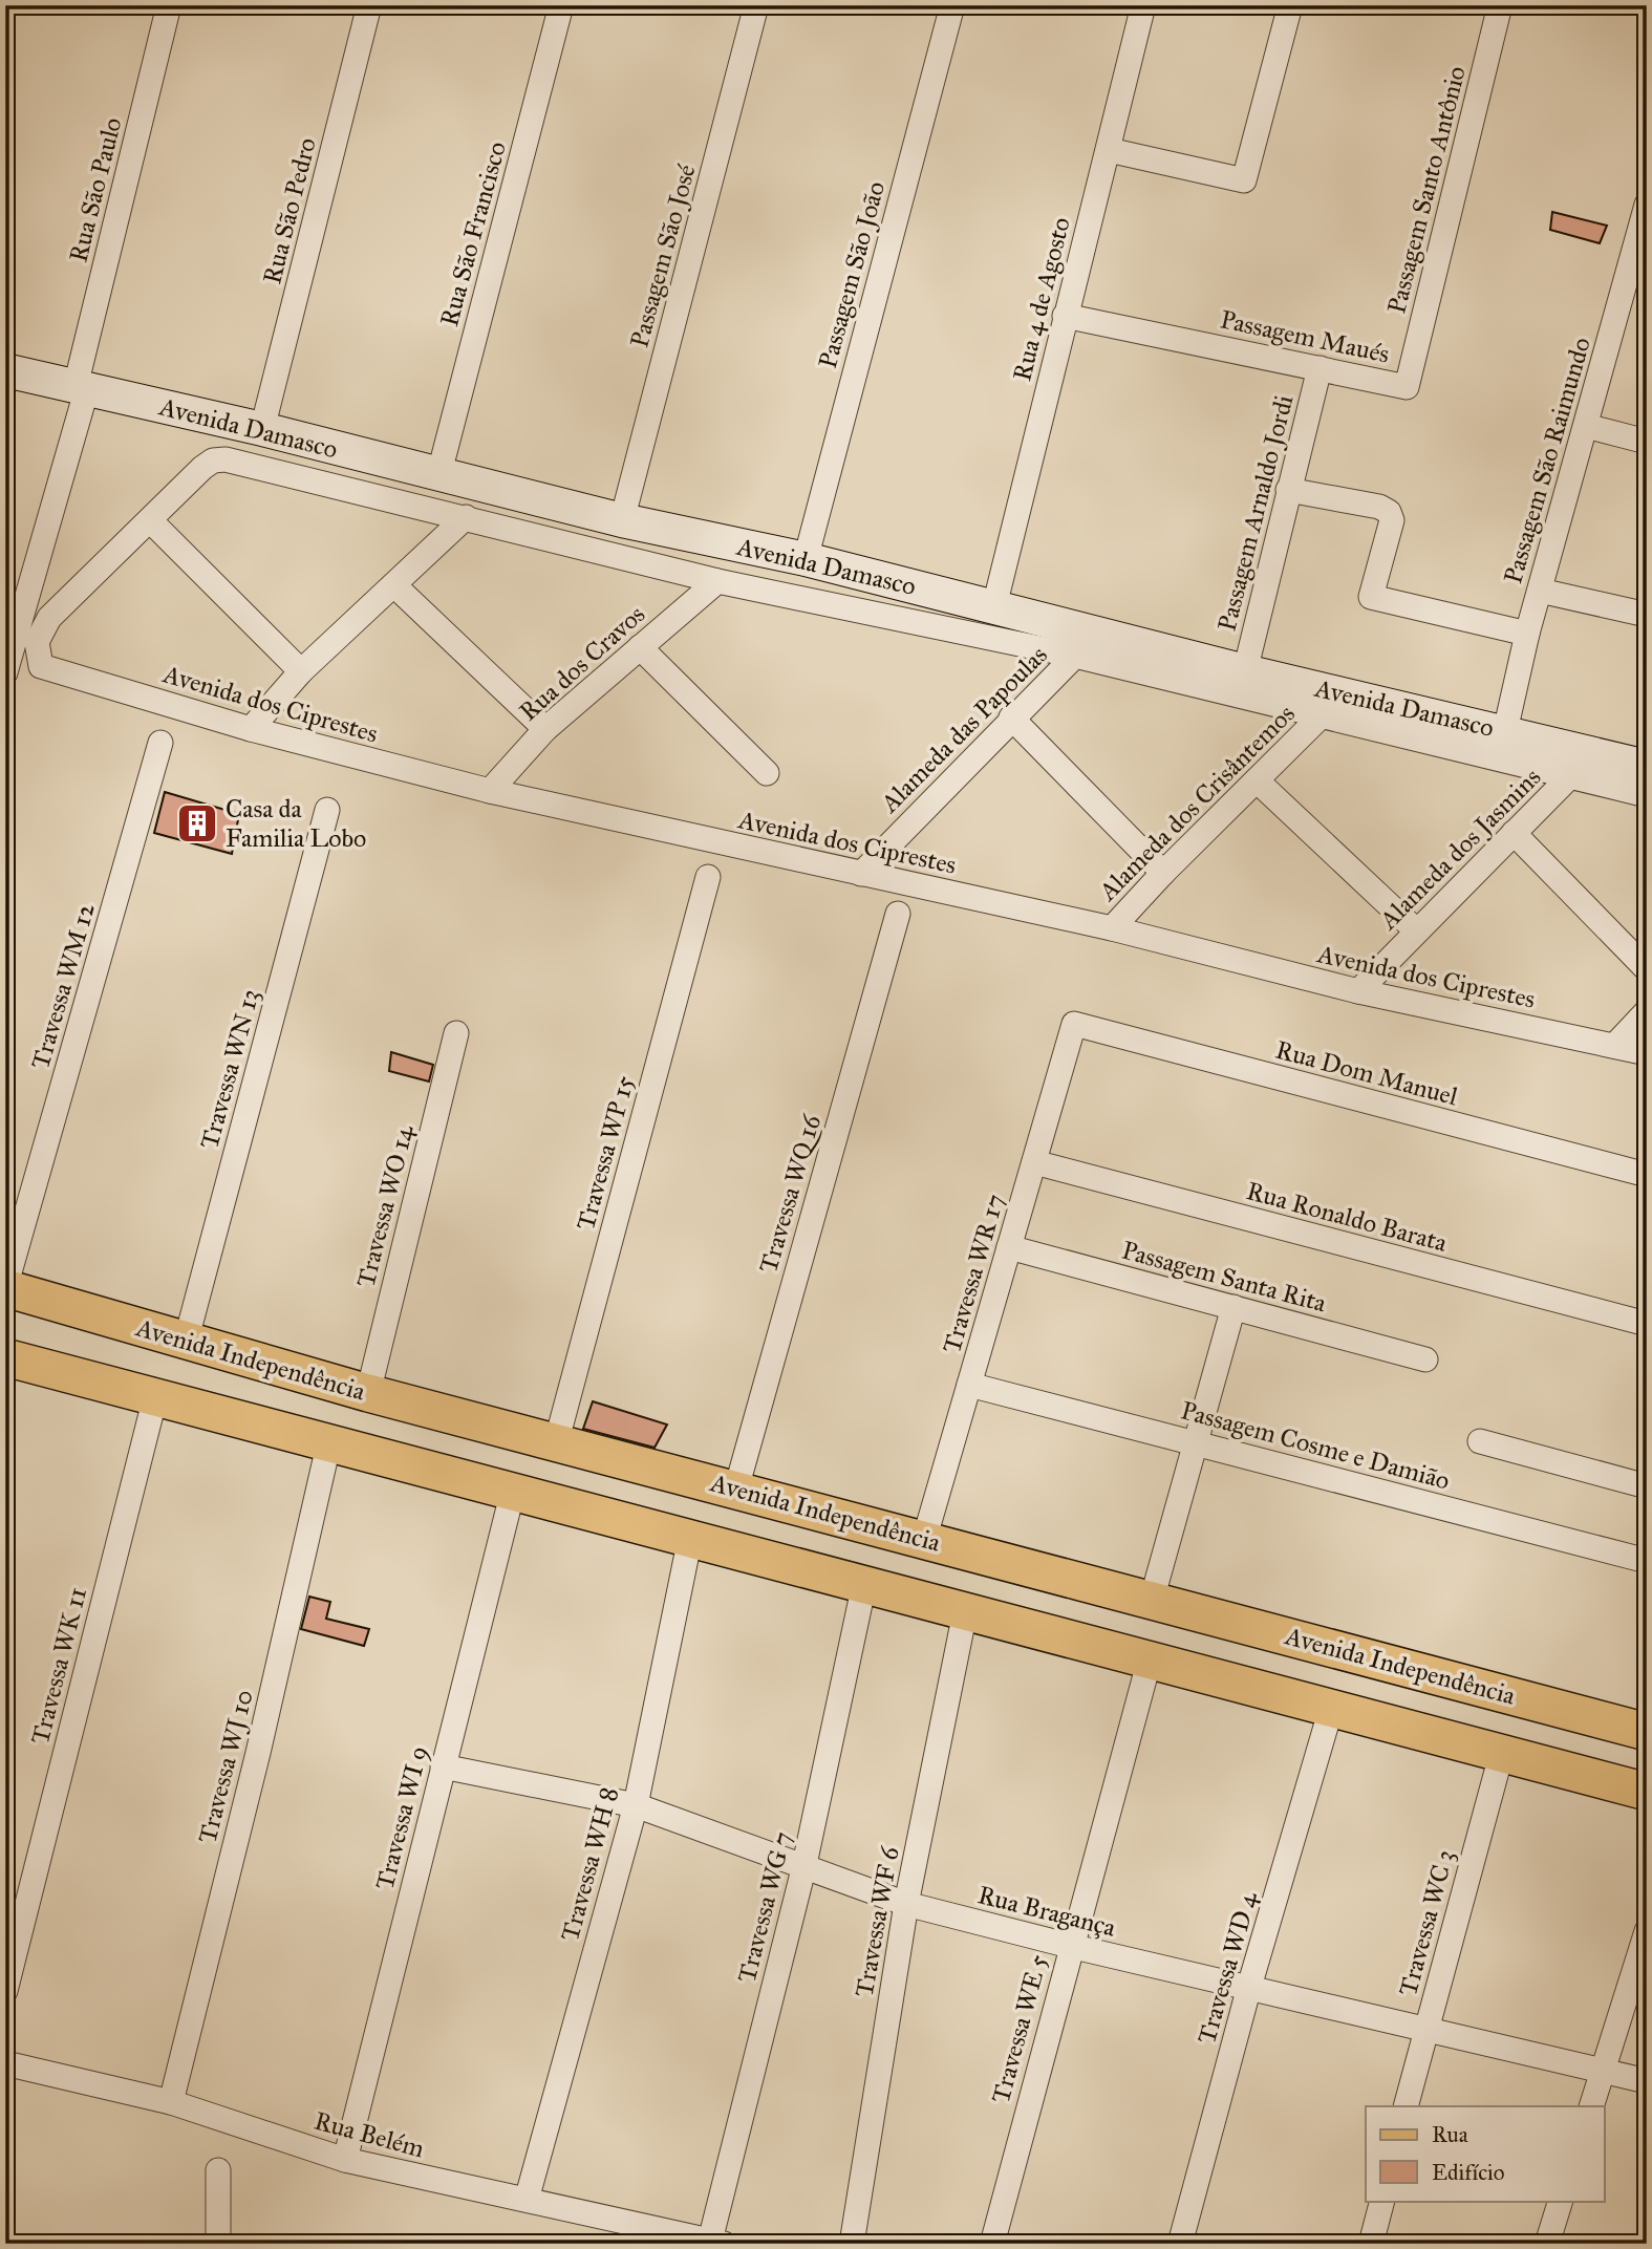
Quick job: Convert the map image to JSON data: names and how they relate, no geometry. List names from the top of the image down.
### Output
{
  "streets": {
    "main road": ["Avenida Independência"],
    "street": [
      "Rua São Paulo",
      "Passagem Santo Antônio",
      "Rua São Pedro",
      "Rua São Francisco",
      "Passagem São José",
      "Passagem São João",
      "Rua 4 de Agosto",
      "Passagem Maués",
      "Avenida Damasco",
      "Passagem São Raimundo",
      "Passagem Arnaldo Jordi",
      "Rua dos Cravos",
      "Avenida dos Ciprestes",
      "Alameda das Papoulas",
      "Alameda dos Crisântemos",
      "Alameda dos Jasmins",
      "Travessa WM 12",
      "Travessa WN 13",
      "Rua Dom Manuel",
      "Travessa WP 15",
      "Travessa WQ 16",
      "Travessa WO 14",
      "Rua Ronaldo Barata",
      "Travessa WR 17",
      "Passagem Santa Rita",
      "Passagem Cosme e Damião",
      "Travessa WK 11",
      "Travessa WJ 10",
      "Travessa WI 9",
      "Travessa WH 8",
      "Travessa WG 7",
      "Rua Bragança",
      "Travessa WF 6",
      "Travessa WC 3",
      "Travessa WD 4",
      "Travessa WE 5",
      "Rua Belém"
    ]
  },
  "crossings": [
    ["Rua São Paulo", "Avenida Damasco"],
    ["Passagem Santo Antônio", "Passagem Maués"],
    ["Rua São Pedro", "Avenida Damasco"],
    ["Rua São Francisco", "Avenida Damasco"],
    ["Passagem São José", "Avenida Damasco"],
    ["Passagem São João", "Avenida Damasco"],
    ["Rua 4 de Agosto", "Passagem Maués"],
    ["Rua 4 de Agosto", "Avenida Damasco"],
    ["Passagem Maués", "Passagem Arnaldo Jordi"],
    ["Avenida Damasco", "Passagem São Raimundo"],
    ["Avenida Damasco", "Passagem Arnaldo Jordi"],
    ["Avenida Damasco", "Rua dos Cravos"],
    ["Avenida Damasco", "Avenida dos Ciprestes"],
    ["Avenida Damasco", "Alameda das Papoulas"],
    ["Avenida Damasco", "Alameda dos Crisântemos"],
    ["Avenida Damasco", "Alameda dos Jasmins"],
    ["Rua dos Cravos", "Avenida dos Ciprestes"],
    ["Avenida dos Ciprestes", "Alameda das Papoulas"],
    ["Avenida dos Ciprestes", "Alameda dos Crisântemos"],
    ["Avenida dos Ciprestes", "Alameda dos Jasmins"],
    ["Travessa WM 12", "Avenida Independência"],
    ["Travessa WN 13", "Avenida Independência"],
    ["Rua Dom Manuel", "Travessa WR 17"],
    ["Travessa WP 15", "Avenida Independência"],
    ["Travessa WQ 16", "Avenida Independência"],
    ["Travessa WO 14", "Avenida Independência"],
    ["Rua Ronaldo Barata", "Travessa WR 17"],
    ["Travessa WR 17", "Passagem Santa Rita"],
    ["Travessa WR 17", "Avenida Independência"],
    ["Travessa WR 17", "Passagem Cosme e Damião"],
    ["Travessa WJ 10", "Rua Belém"],
    ["Travessa WI 9", "Rua Bragança"],
    ["Travessa WI 9", "Rua Belém"],
    ["Travessa WH 8", "Rua Bragança"],
    ["Travessa WH 8", "Rua Belém"],
    ["Travessa WG 7", "Rua Bragança"],
    ["Travessa WG 7", "Rua Belém"],
    ["Rua Bragança", "Travessa WF 6"],
    ["Rua Bragança", "Travessa WC 3"],
    ["Rua Bragança", "Travessa WD 4"],
    ["Rua Bragança", "Travessa WE 5"]
  ],
  "places": {
    "building": ["Casa da Familia Lobo"]
  },
  "legend": ["Rua", "Edifício"]
}
